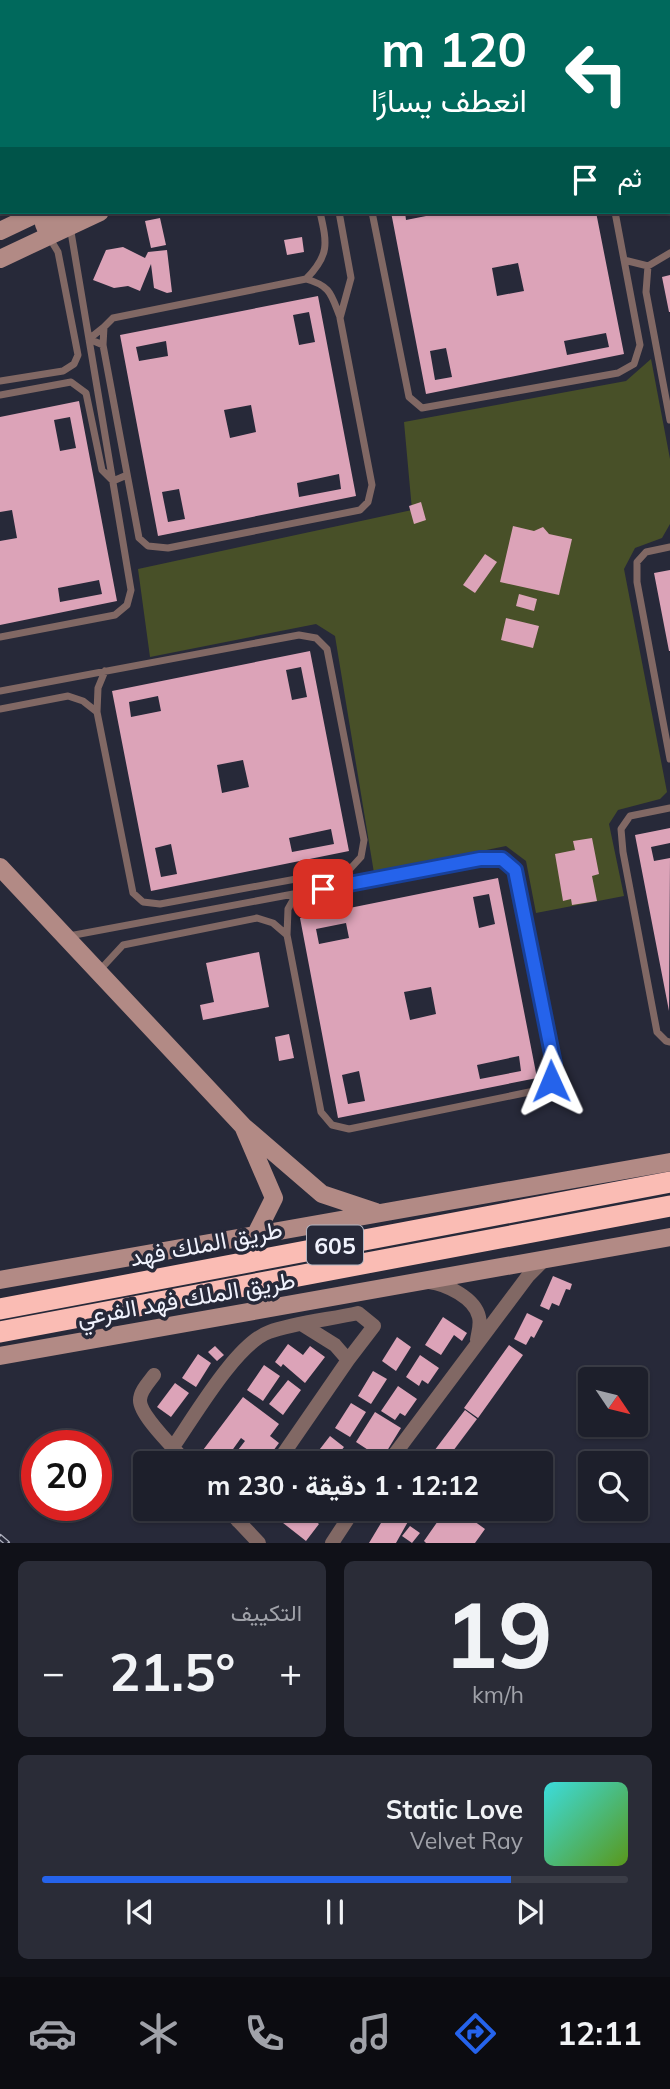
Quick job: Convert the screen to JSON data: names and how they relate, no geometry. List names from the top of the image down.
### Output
{
  "streets": {
    "highway": ["طريق الملك فهد", "605"],
    "main road": ["طريق الملك فهد الفرعي"]
  },
  "north": "bottom right",
  "page": {
    "turn": ["120 m", "انعطف يسارًا"],
    "then": "ثم",
    "limit": "20",
    "trip": "12:12 · 1 دقيقة · 230 m",
    "tile": [
      ["19", "km/h"],
      "التكييف"
    ],
    "heat": ["−", "21.5°", "+"],
    "song": ["Static Love", "Velvet Ray"],
    "tabs": "12:11"
  }
}
